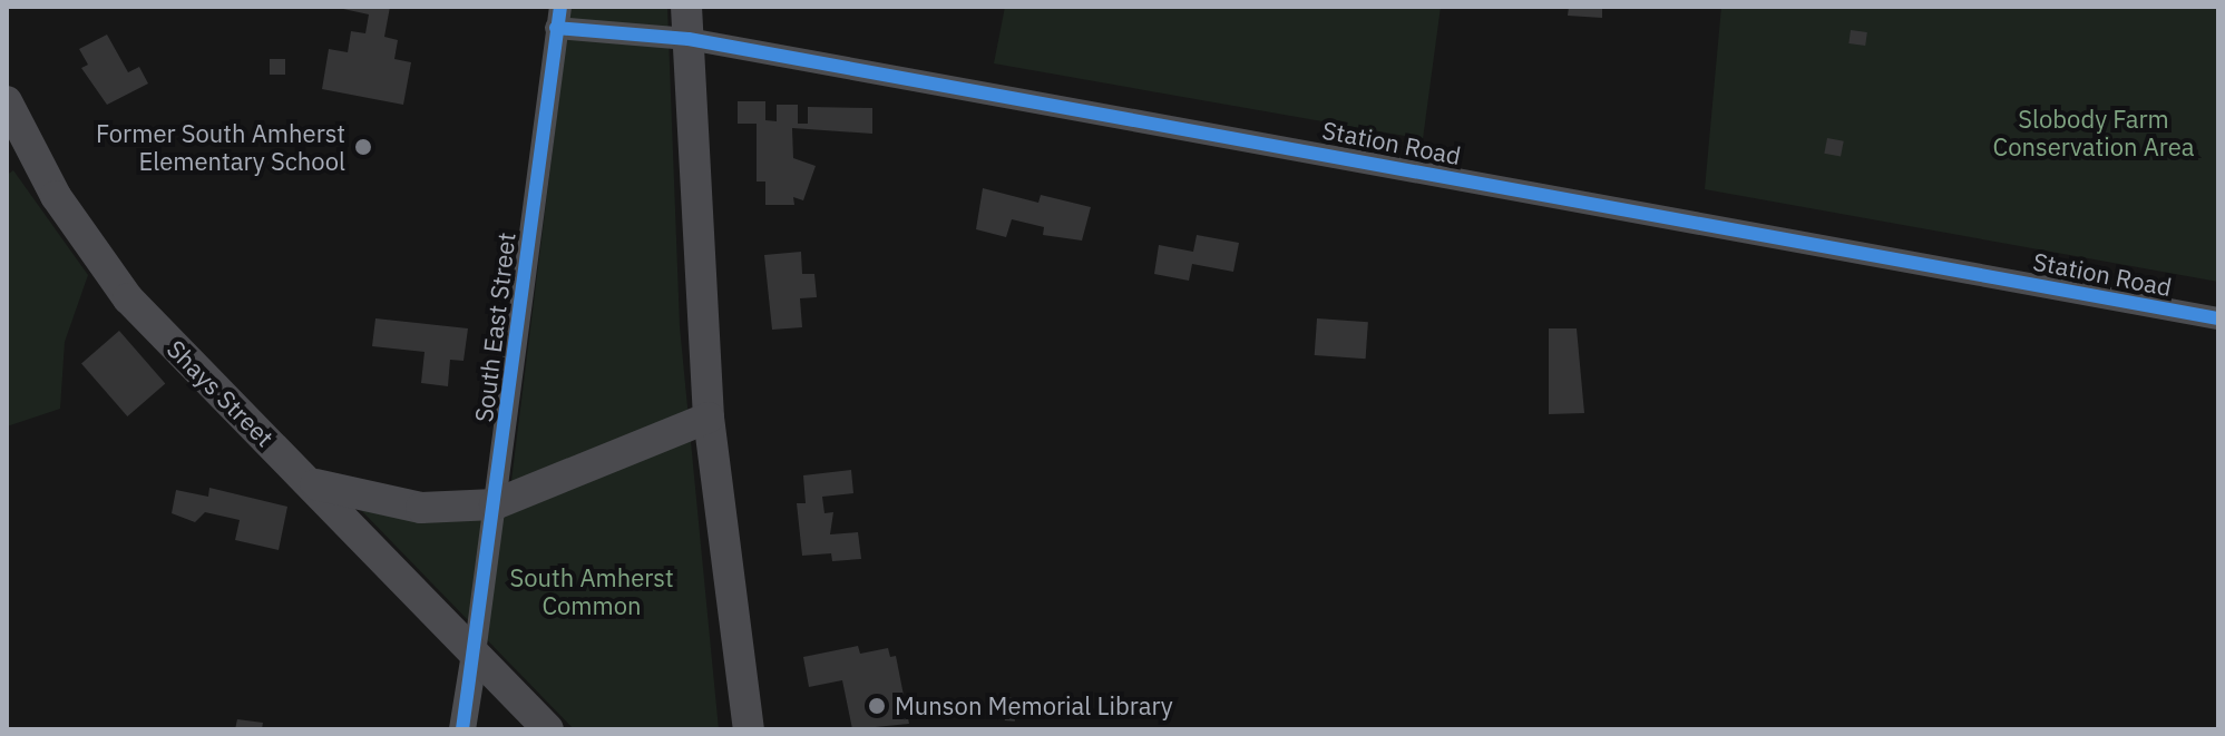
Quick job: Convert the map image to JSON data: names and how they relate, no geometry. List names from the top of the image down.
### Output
{
  "streets": {
    "main road": ["Shays Street"],
    "street": ["Station Road", "South East Street"]
  },
  "crossings": [
    ["Station Road", "South East Street"],
    ["South East Street", "Shays Street"]
  ],
  "parks": ["Slobody Farm Conservation Area", "South Amherst Common"],
  "places": ["Former South Amherst Elementary School", "Munson Memorial Library"]
}
